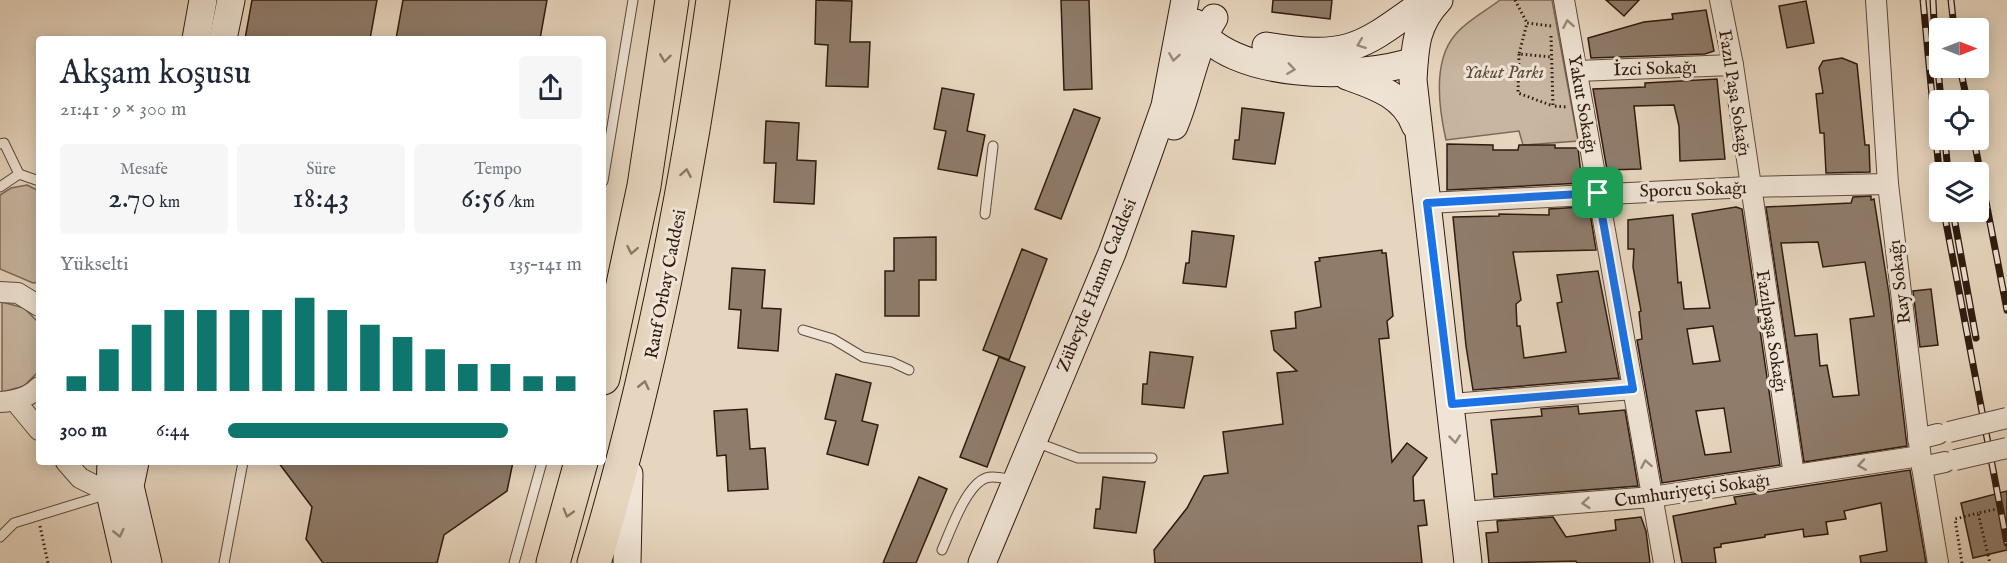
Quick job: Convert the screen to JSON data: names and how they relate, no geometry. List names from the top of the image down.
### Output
{
  "streets": {
    "highway": ["Rauf Orbay Caddesi"],
    "main road": ["Zübeyde Hanım Caddesi"],
    "street": [
      "İzci Sokağı",
      "Fazıl Paşa Sokağı",
      "Yakut Sokağı",
      "Sporcu Sokağı",
      "Ray Sokağı",
      "Fazılpaşa Sokağı",
      "Cumhuriyetçi Sokağı"
    ]
  },
  "crossings": [
    ["İzci Sokağı", "Fazıl Paşa Sokağı"],
    ["İzci Sokağı", "Yakut Sokağı"],
    ["Fazıl Paşa Sokağı", "Sporcu Sokağı"],
    ["Fazıl Paşa Sokağı", "Fazılpaşa Sokağı"],
    ["Yakut Sokağı", "Sporcu Sokağı"],
    ["Yakut Sokağı", "Cumhuriyetçi Sokağı"],
    ["Sporcu Sokağı", "Ray Sokağı"],
    ["Sporcu Sokağı", "Fazılpaşa Sokağı"],
    ["Ray Sokağı", "Cumhuriyetçi Sokağı"],
    ["Fazılpaşa Sokağı", "Cumhuriyetçi Sokağı"]
  ],
  "parks": ["Yakut Parkı"],
  "north": "right",
  "page": {
    "heading": ["Akşam koşusu", "21:41 · 9 × 300 m"],
    "stats": [
      ["Mesafe", "2.70 km"],
      ["Süre", "18:43"],
      ["Tempo", "6:56 /km"]
    ],
    "chart": ["Yükselti", "135–141 m"],
    "list": [
      {
        "name": "300 m",
        "note": "6:44"
      }
    ]
  }
}
